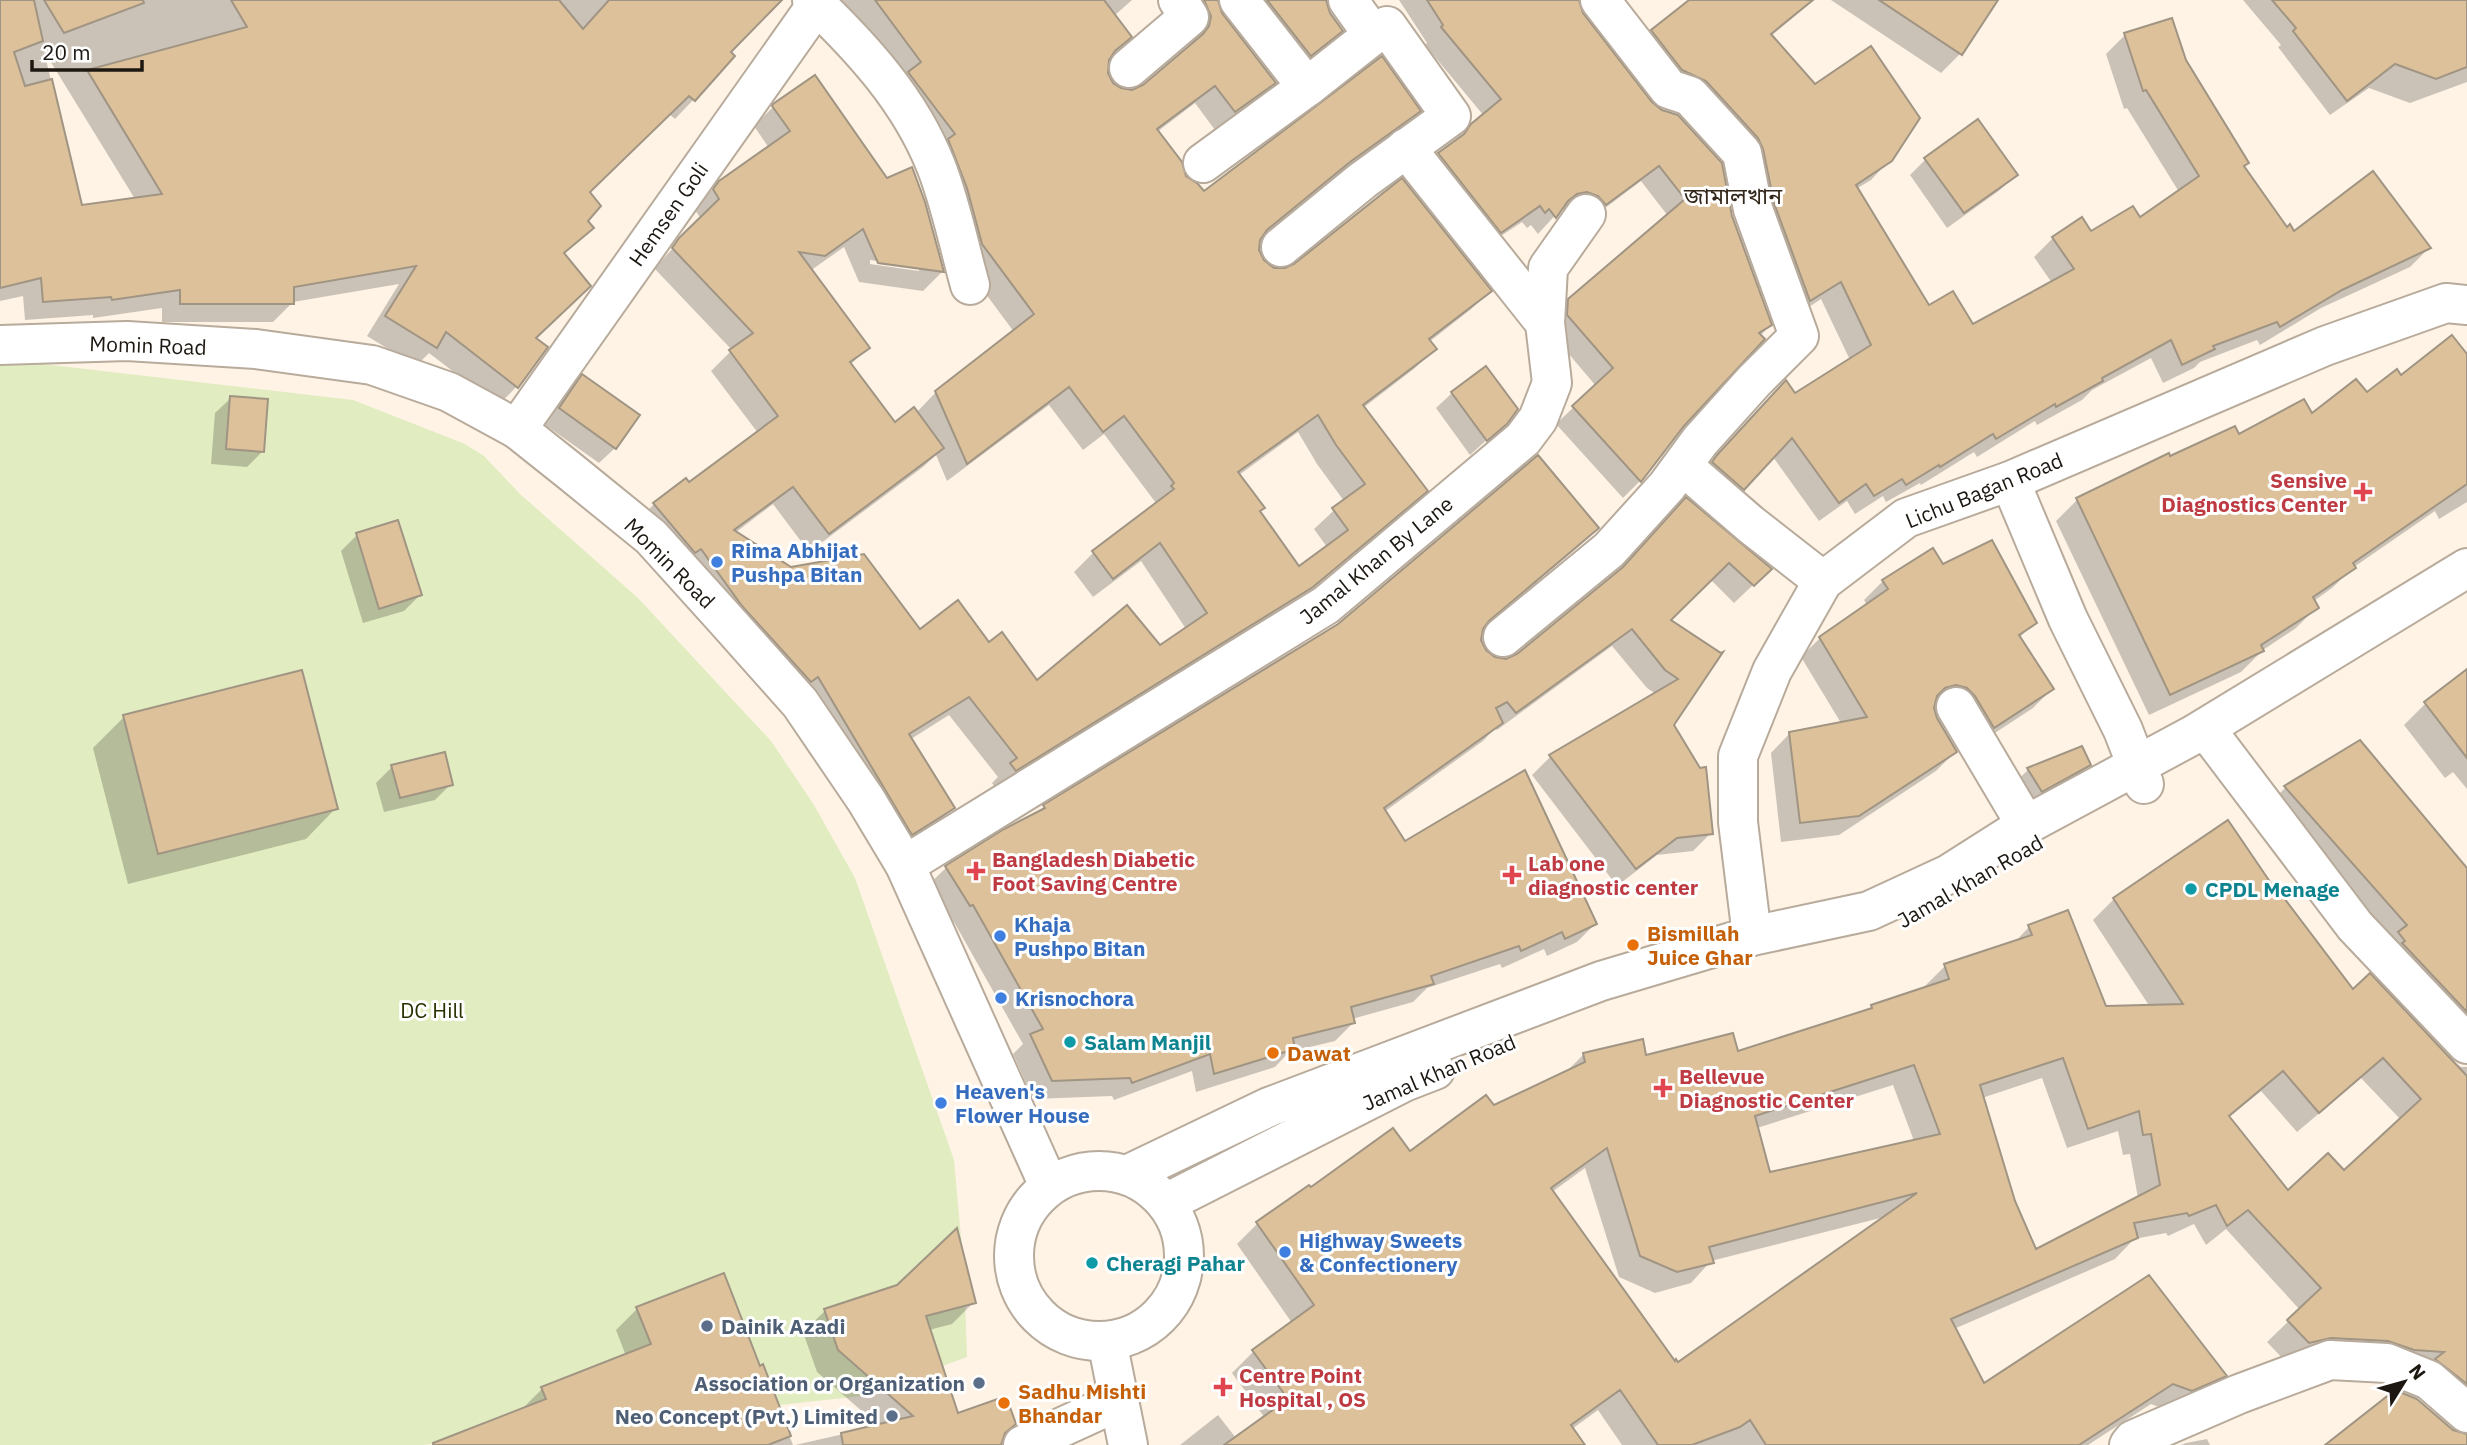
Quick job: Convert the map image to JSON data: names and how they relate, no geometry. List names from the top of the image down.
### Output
{
  "streets": {
    "street": [
      "Hemsen Goli",
      "Momin Road",
      "Lichu Bagan Road",
      "Jamal Khan By Lane",
      "Jamal Khan Road"
    ]
  },
  "crossings": [
    ["Hemsen Goli", "Momin Road"],
    ["Momin Road", "Jamal Khan By Lane"],
    ["Momin Road", "Jamal Khan Road"]
  ],
  "districts": ["জামালখান"],
  "parks": ["DC Hill"],
  "places": {
    "health": [
      "Sensive Diagnostics Center",
      "Bangladesh Diabetic Foot Saving Centre",
      "Lab one diagnostic center",
      "Bellevue Diagnostic Center",
      "Centre Point Hospital , OS"
    ],
    "other": [
      "Rima Abhijat Pushpa Bitan",
      "CPDL Menage",
      "Khaja Pushpo Bitan",
      "Bismillah Juice Ghar",
      "Krisnochora",
      "Salam Manjil",
      "Dawat",
      "Heaven's Flower House",
      "Highway Sweets & Confectionery",
      "Cheragi Pahar",
      "Dainik Azadi",
      "Association or Organization",
      "Sadhu Mishti Bhandar",
      "Neo Concept (Pvt.) Limited"
    ]
  },
  "scale_bar": "20 m",
  "north": "top right"
}
